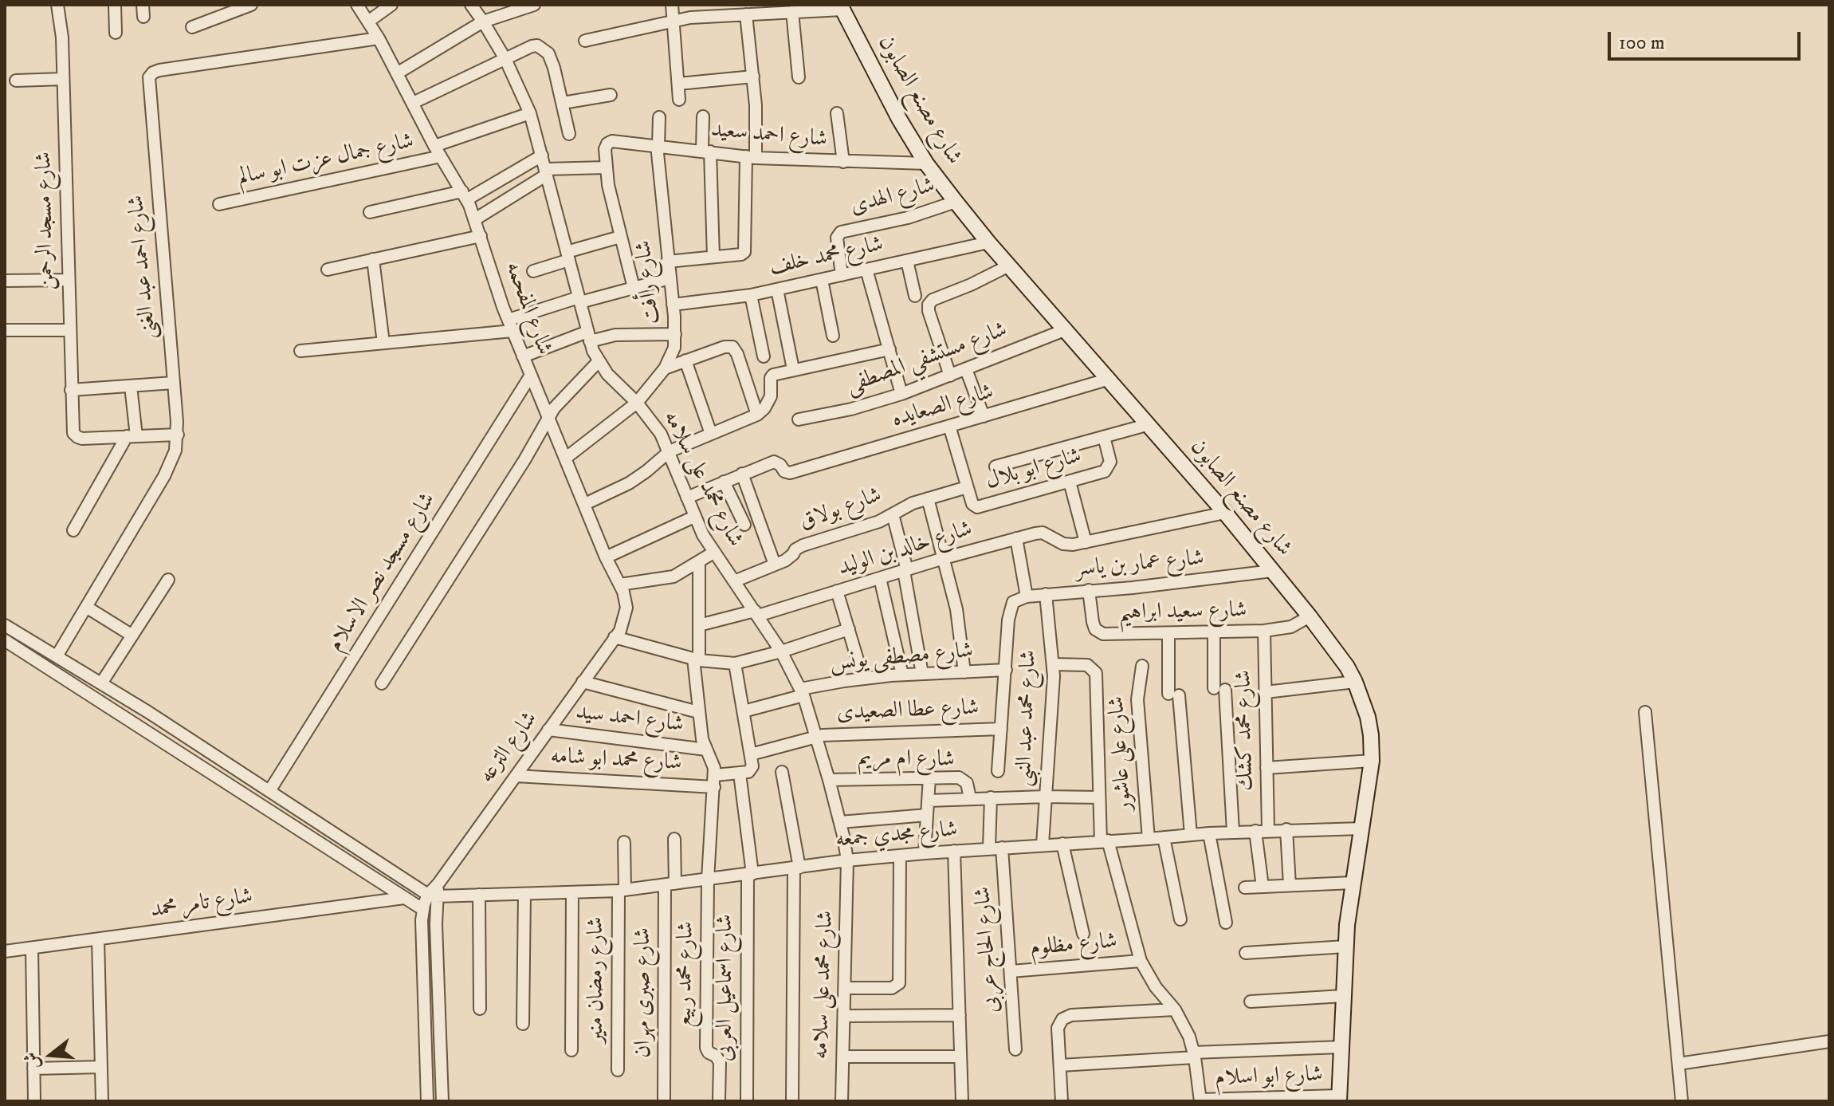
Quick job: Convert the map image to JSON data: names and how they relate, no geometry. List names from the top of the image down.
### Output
{
  "streets": {
    "street": [
      "شارع مصنع الصابون",
      "شارع احمد سعيد",
      "شارع جمال عزت ابو سالم",
      "شارع الهدى",
      "شارع مسجد الرحمن",
      "شارع محمد خلف",
      "شارع احمد عبد الغنى",
      "شارع رأفت",
      "شارع المفحمه",
      "شارع مستشفي المصطفى",
      "شارع الصعايده",
      "شارع ابو بلال",
      "شارع محمد على سلامه",
      "شارع بولاق",
      "شارع خالد بن الوليد",
      "شارع عمار بن ياسر",
      "شارع مسجد نصر الاسلام",
      "شارع سعيد ابراهيم",
      "شارع مصطفى يونس",
      "شارع عطا الصعيدى",
      "شارع محمد عبد النبى",
      "شارع احمد سيد",
      "شارع محمد كشك",
      "شارع الترعه",
      "شارع على عاشور",
      "شارع ام مريم",
      "شارع محمد ابو شامه",
      "شارع مجدي جمعه",
      "شارع تامر محمد",
      "شارع مظلوم",
      "شارع الحاج عربى",
      "شارع محمد ربيع",
      "شارع رمضان منير",
      "شارع اسماعيل العربى",
      "شارع صبرى مهران",
      "شارع ابو اسلام"
    ]
  },
  "crossings": [
    ["شارع مصنع الصابون", "شارع احمد سعيد"],
    ["شارع مصنع الصابون", "شارع الهدى"],
    ["شارع مصنع الصابون", "شارع محمد خلف"],
    ["شارع مصنع الصابون", "شارع مستشفي المصطفى"],
    ["شارع مصنع الصابون", "شارع الصعايده"],
    ["شارع مصنع الصابون", "شارع عمار بن ياسر"],
    ["شارع مصنع الصابون", "شارع سعيد ابراهيم"],
    ["شارع مصنع الصابون", "شارع مجدي جمعه"],
    ["شارع مصنع الصابون", "شارع ابو اسلام"],
    ["شارع احمد سعيد", "شارع رأفت"],
    ["شارع جمال عزت ابو سالم", "شارع المفحمه"],
    ["شارع جمال عزت ابو سالم", "شارع محمد على سلامه"],
    ["شارع الهدى", "شارع محمد خلف"],
    ["شارع محمد خلف", "شارع رأفت"],
    ["شارع احمد عبد الغنى", "شارع المفحمه"],
    ["شارع رأفت", "شارع المفحمه"],
    ["شارع رأفت", "شارع محمد على سلامه"],
    ["شارع المفحمه", "شارع مسجد نصر الاسلام"],
    ["شارع المفحمه", "شارع الترعه"],
    ["شارع ابو بلال", "شارع بولاق"],
    ["شارع محمد على سلامه", "شارع بولاق"],
    ["شارع محمد على سلامه", "شارع خالد بن الوليد"],
    ["شارع محمد على سلامه", "شارع مصطفى يونس"],
    ["شارع محمد على سلامه", "شارع عطا الصعيدى"],
    ["شارع محمد على سلامه", "شارع ام مريم"],
    ["شارع محمد على سلامه", "شارع مجدي جمعه"],
    ["شارع عمار بن ياسر", "شارع سعيد ابراهيم"],
    ["شارع عمار بن ياسر", "شارع مصطفى يونس"],
    ["شارع عمار بن ياسر", "شارع محمد عبد النبى"],
    ["شارع سعيد ابراهيم", "شارع محمد كشك"],
    ["شارع محمد عبد النبى", "شارع مجدي جمعه"],
    ["شارع احمد سيد", "شارع الترعه"],
    ["شارع محمد كشك", "شارع مجدي جمعه"],
    ["شارع الترعه", "شارع محمد ابو شامه"],
    ["شارع الترعه", "شارع مجدي جمعه"],
    ["شارع على عاشور", "شارع مجدي جمعه"],
    ["شارع محمد ابو شامه", "شارع محمد ربيع"],
    ["شارع محمد ابو شامه", "شارع اسماعيل العربى"],
    ["شارع مجدي جمعه", "شارع الحاج عربى"],
    ["شارع مجدي جمعه", "شارع محمد ربيع"],
    ["شارع مجدي جمعه", "شارع رمضان منير"],
    ["شارع مجدي جمعه", "شارع اسماعيل العربى"],
    ["شارع مجدي جمعه", "شارع صبرى مهران"],
    ["شارع مظلوم", "شارع الحاج عربى"]
  ],
  "scale_bar": "100 m",
  "north": "left"
}
